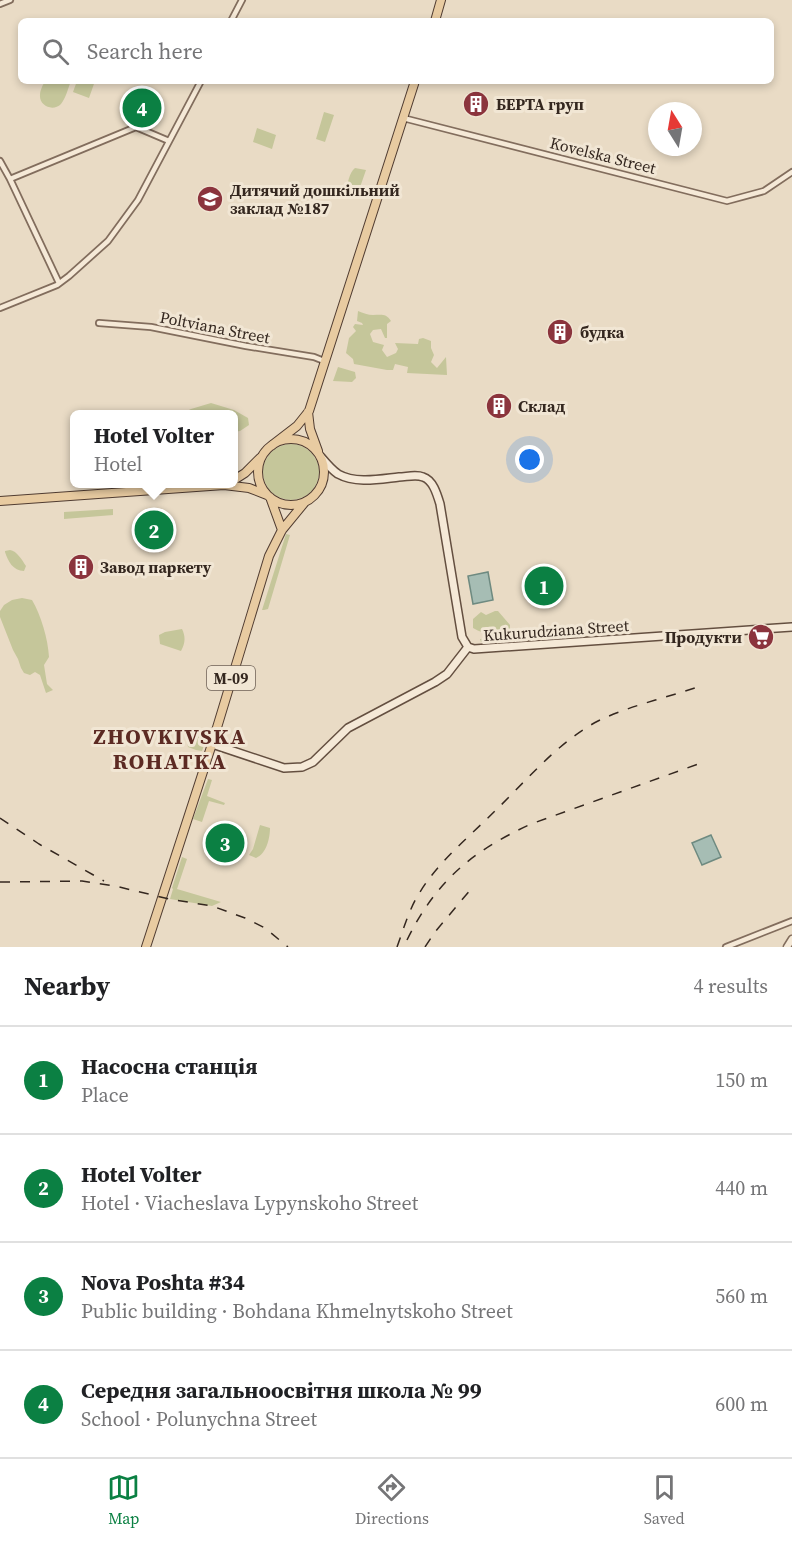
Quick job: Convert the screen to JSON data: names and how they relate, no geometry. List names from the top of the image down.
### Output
{
  "streets": {
    "main road": ["Kukurudziana Street", "М-09"],
    "street": ["Kovelska Street", "Poltviana Street"]
  },
  "crossings": [
    ["Kovelska Street", "М-09"],
    ["Poltviana Street", "М-09"],
    ["Kukurudziana Street", "М-09"]
  ],
  "districts": ["ZHOVKIVSKA ROHATKA"],
  "places": {
    "building": [
      "БЕРТА груп",
      "будка",
      "Склад",
      "Завод паркету"
    ],
    "school or university": ["Дитячий дошкільний заклад №187"],
    "supermarket": ["Продукти"]
  },
  "north": "top",
  "page": {
    "search": "Search here",
    "pins": [
      "4",
      "2",
      "1",
      "3"
    ],
    "popup": ["Hotel Volter", "Hotel"],
    "heading": ["Nearby", "4 results"],
    "list": [
      {
        "mark": "1",
        "name": "Насосна станція",
        "note": "Place",
        "value": "150 m"
      },
      {
        "mark": "2",
        "name": "Hotel Volter",
        "note": "Hotel · Viacheslava Lypynskoho Street",
        "value": "440 m"
      },
      {
        "mark": "3",
        "name": "Nova Poshta #34",
        "note": "Public building · Bohdana Khmelnytskoho Street",
        "value": "560 m"
      },
      {
        "mark": "4",
        "name": "Середня загальноосвітня школа № 99",
        "note": "School · Polunychna Street",
        "value": "600 m"
      }
    ],
    "nav": ["Map", "Directions", "Saved"]
  }
}
